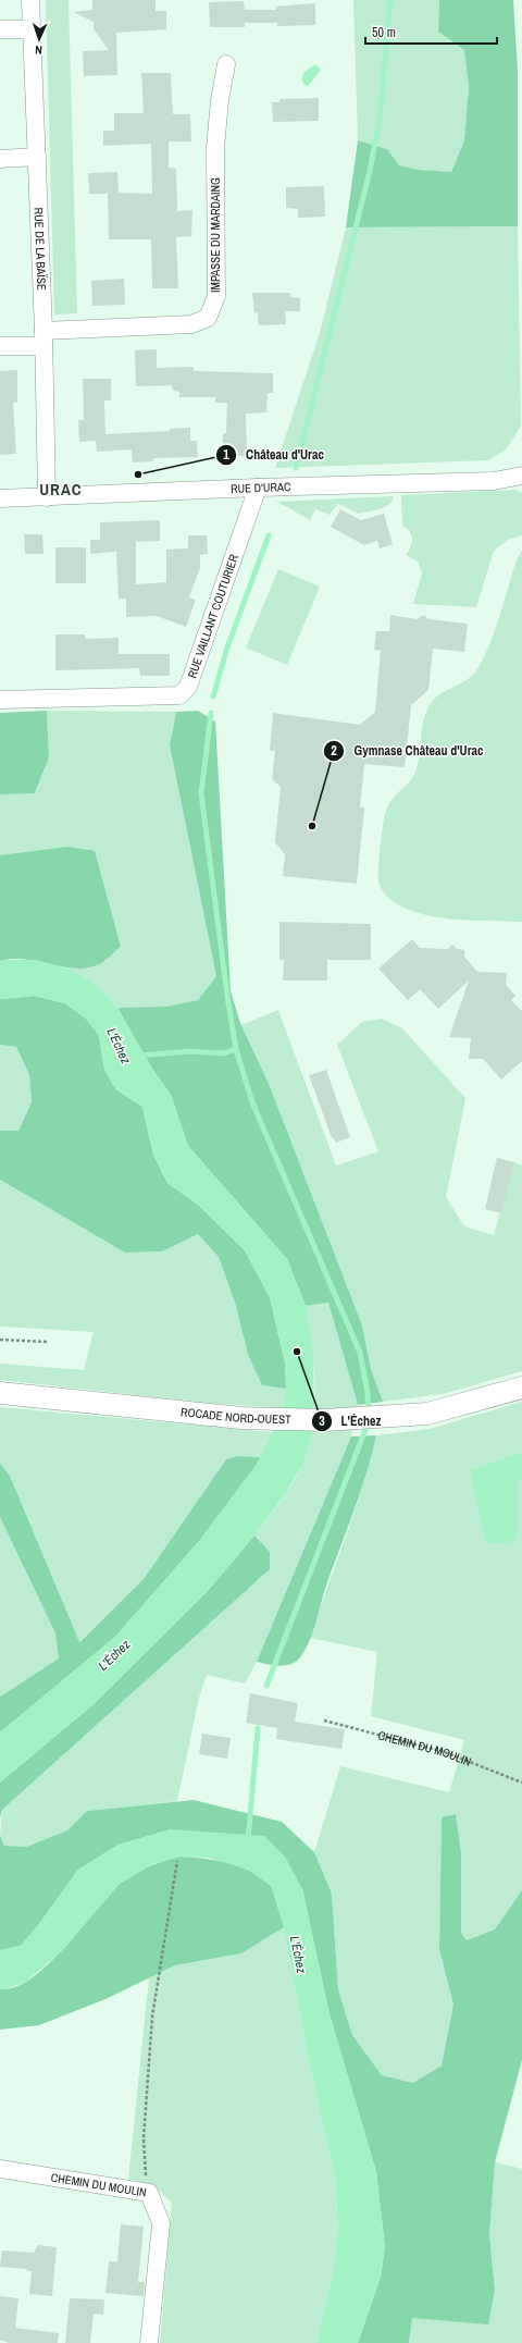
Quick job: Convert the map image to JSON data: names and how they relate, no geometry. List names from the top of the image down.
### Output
{
  "streets": {
    "main road": ["ROCADE NORD-OUEST"],
    "street": [
      "IMPASSE DU MARDAING",
      "RUE DE LA BAÏSE",
      "RUE D'URAC",
      "RUE VAILLANT COUTURIER",
      "CHEMIN DU MOULIN"
    ]
  },
  "crossings": [
    ["IMPASSE DU MARDAING", "RUE DE LA BAÏSE"],
    ["RUE DE LA BAÏSE", "RUE D'URAC"],
    ["RUE D'URAC", "RUE VAILLANT COUTURIER"]
  ],
  "districts": ["URAC"],
  "water": ["L'Échez"],
  "places": ["Château d'Urac", "Gymnase Château d'Urac", "L'Échez"],
  "scale_bar": "50 m",
  "north": "bottom"
}
